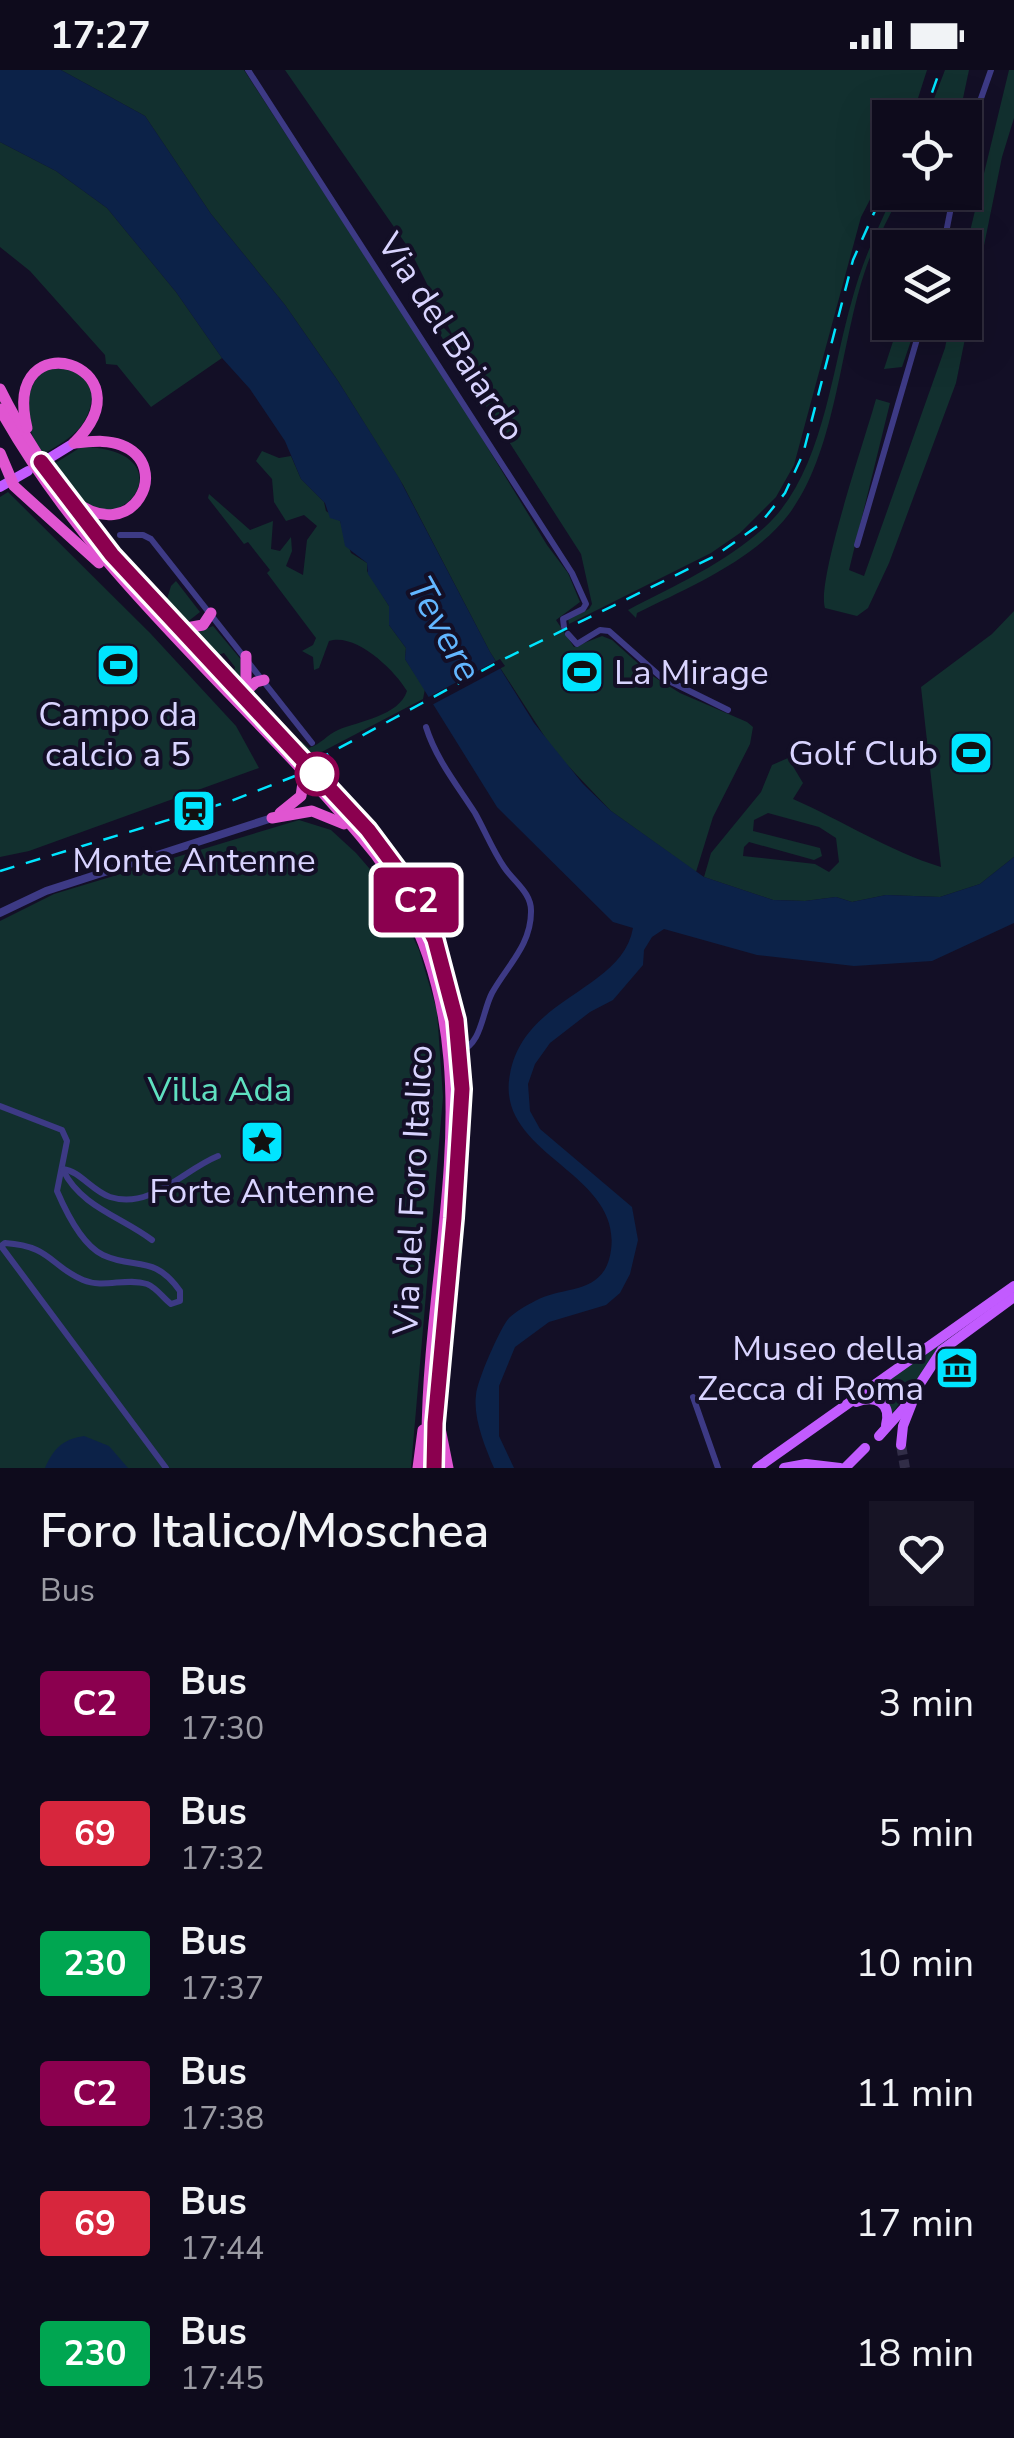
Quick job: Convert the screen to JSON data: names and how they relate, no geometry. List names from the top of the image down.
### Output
{
  "streets": {
    "highway": ["Via del Foro Italico"],
    "street": ["Via del Baiardo"]
  },
  "water": ["Tevere"],
  "parks": ["Villa Ada"],
  "places": {
    "sports": ["Campo da calcio a 5", "La Mirage", "Golf Club"],
    "station": ["Monte Antenne"],
    "place": ["Forte Antenne"],
    "museum": ["Museo della Zecca di Roma"]
  },
  "lines": ["bus line C2"],
  "page": {
    "status": "17:27",
    "on_map": "C2",
    "heading": ["Foro Italico/Moschea", "Bus"],
    "list": [
      {
        "mark": "C2",
        "name": "Bus",
        "note": "17:30",
        "value": "3 min"
      },
      {
        "mark": "69",
        "name": "Bus",
        "note": "17:32",
        "value": "5 min"
      },
      {
        "mark": "230",
        "name": "Bus",
        "note": "17:37",
        "value": "10 min"
      },
      {
        "mark": "C2",
        "name": "Bus",
        "note": "17:38",
        "value": "11 min"
      },
      {
        "mark": "69",
        "name": "Bus",
        "note": "17:44",
        "value": "17 min"
      },
      {
        "mark": "230",
        "name": "Bus",
        "note": "17:45",
        "value": "18 min"
      }
    ]
  }
}
